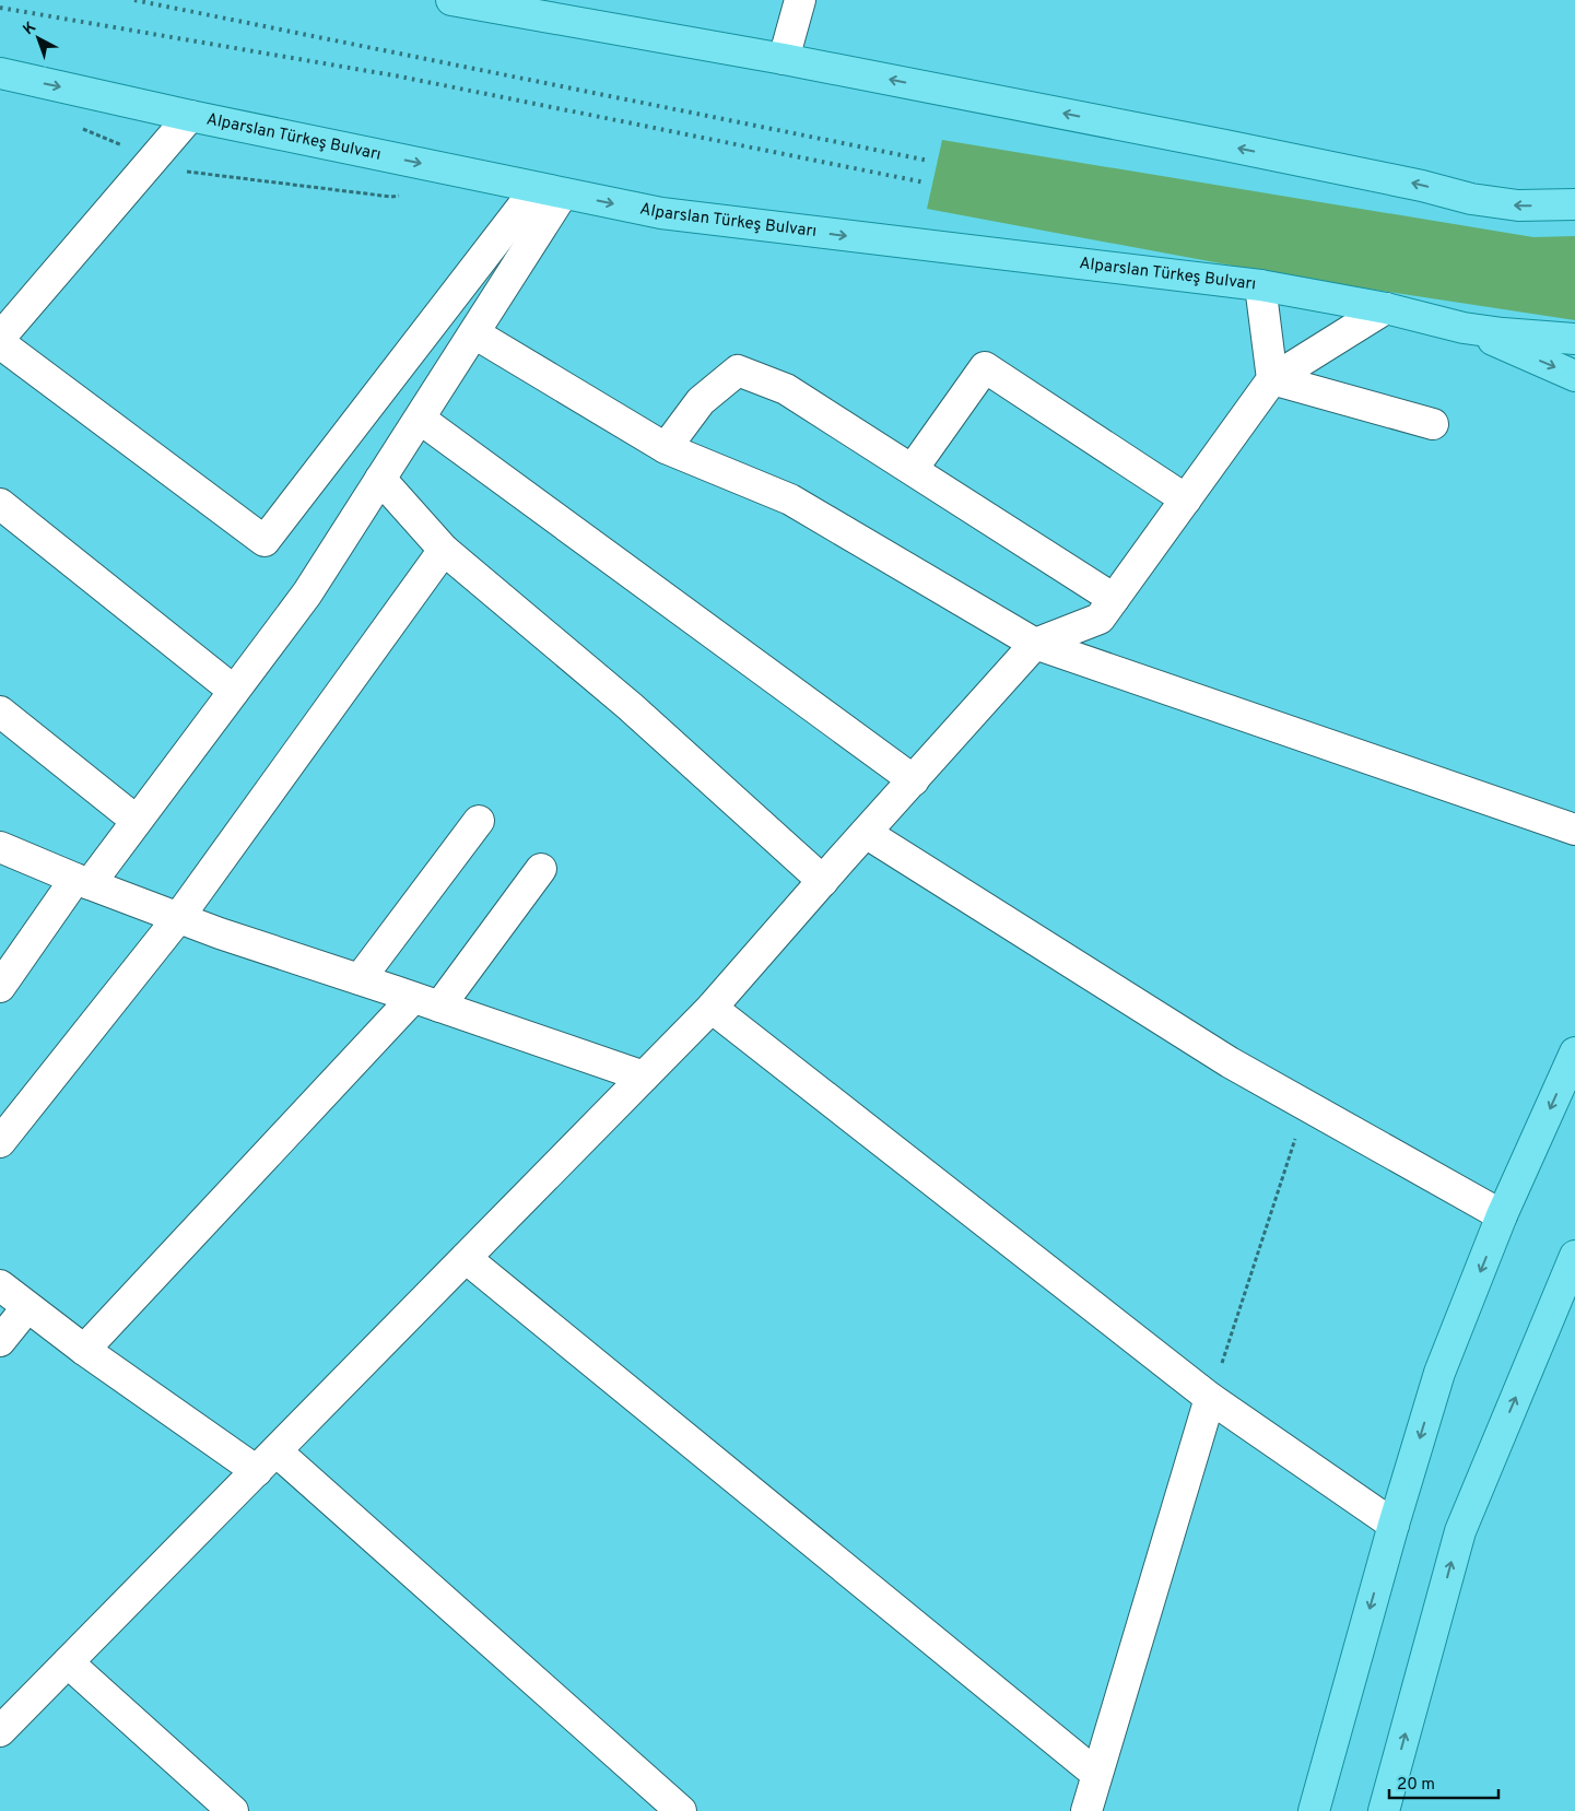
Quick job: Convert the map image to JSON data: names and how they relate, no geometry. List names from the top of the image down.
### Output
{
  "streets": {
    "main road": ["Alparslan Türkeş Bulvarı"]
  },
  "scale_bar": "20 m",
  "north": "top left"
}
